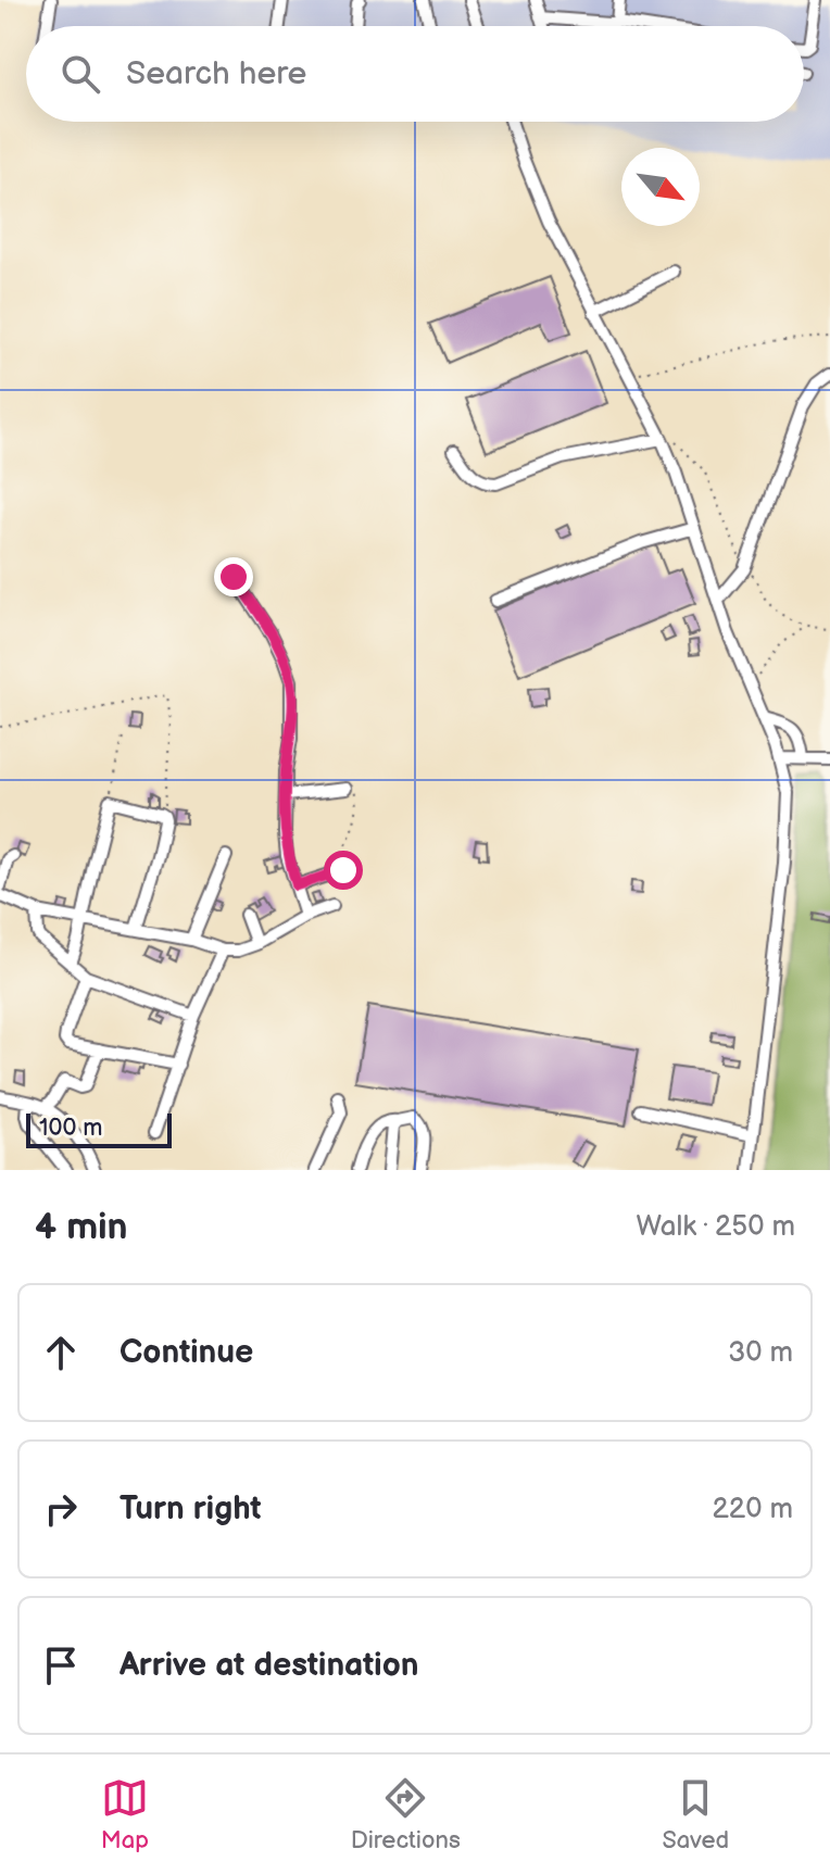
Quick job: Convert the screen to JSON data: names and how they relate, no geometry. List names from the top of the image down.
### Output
{
  "scale_bar": "100 m",
  "north": "bottom right",
  "page": {
    "search": "Search here",
    "scale": "100 m",
    "heading": ["4 min", "Walk · 250 m"],
    "list": [
      ["Continue", "30 m"],
      ["Turn right", "220 m"],
      "Arrive at destination"
    ],
    "nav": ["Map", "Directions", "Saved"]
  }
}
